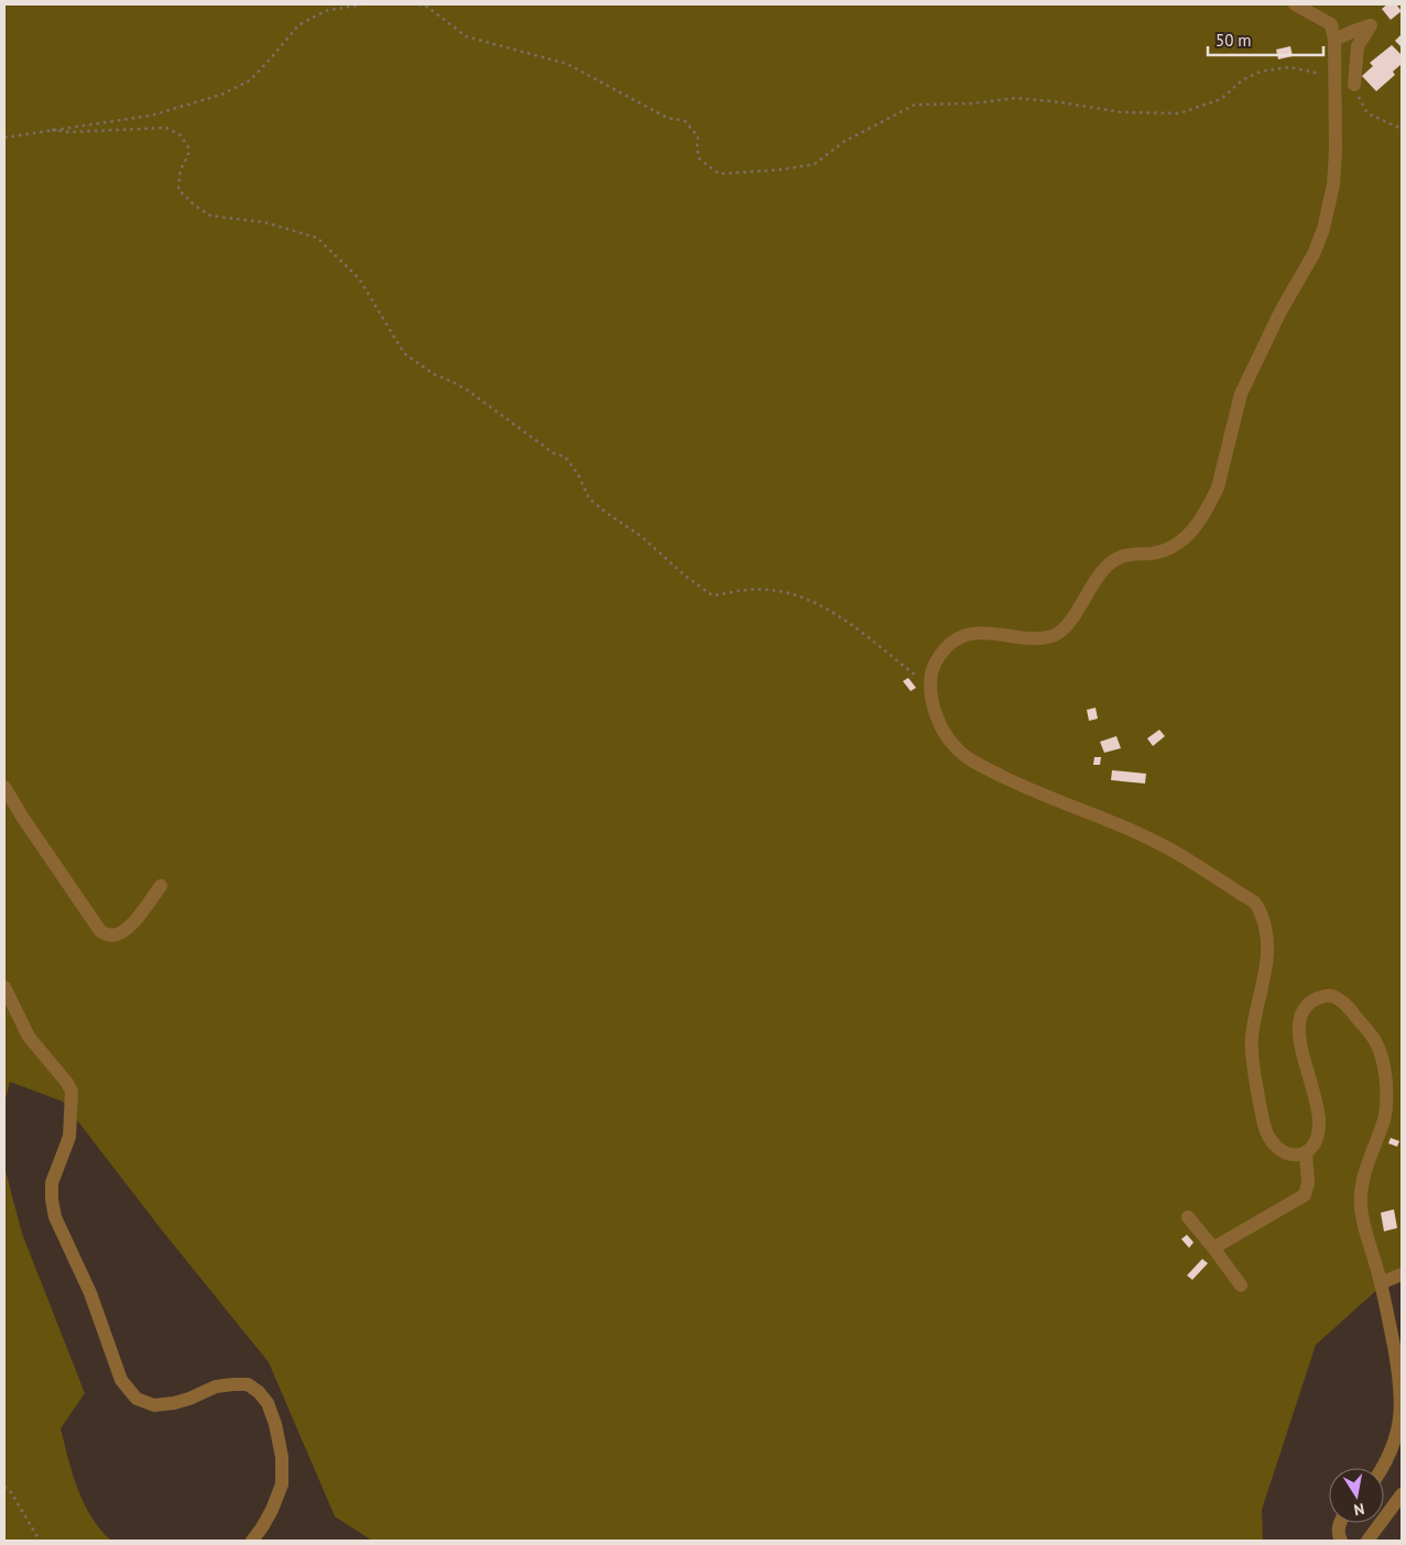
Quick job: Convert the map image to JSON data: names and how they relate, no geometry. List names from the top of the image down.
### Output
{
  "scale_bar": "50 m",
  "north": "bottom"
}
